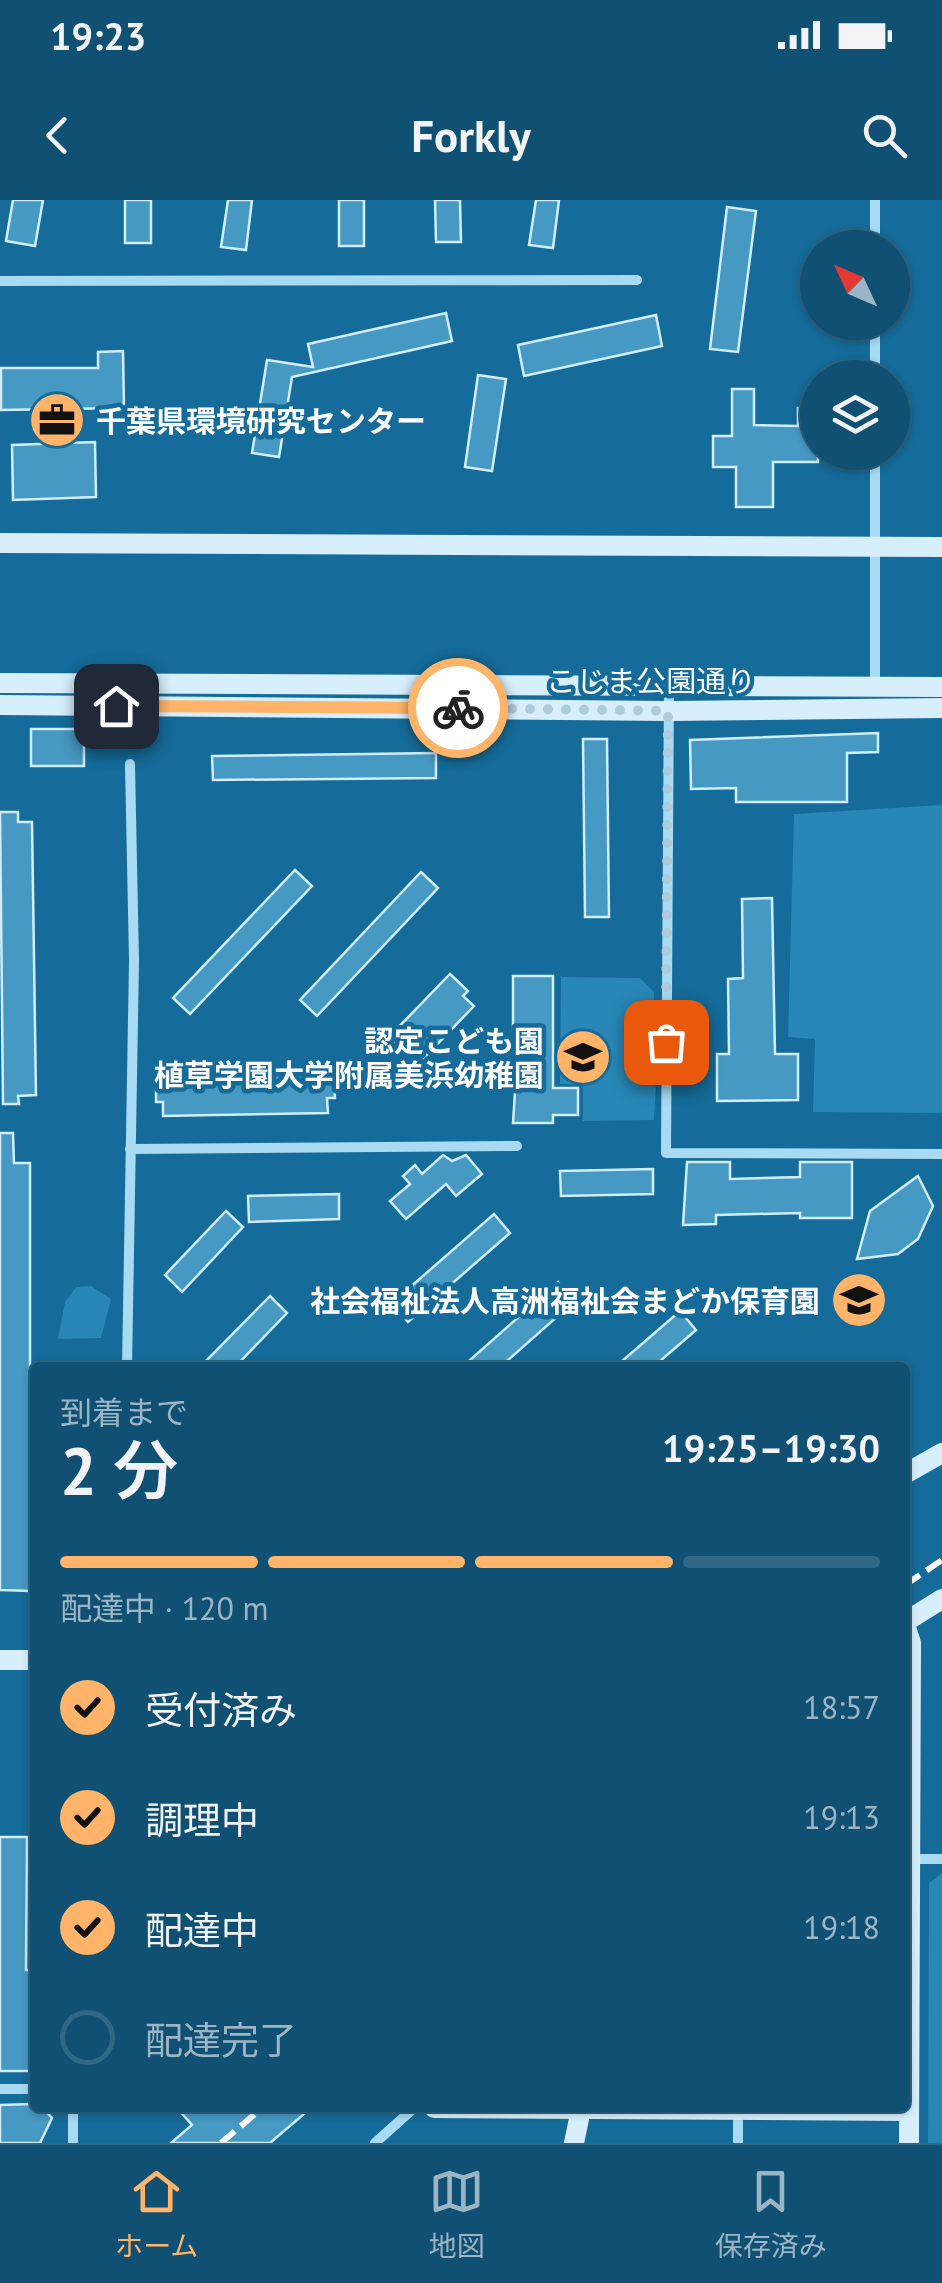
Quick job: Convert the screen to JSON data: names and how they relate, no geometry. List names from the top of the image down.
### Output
{
  "streets": {
    "street": ["こじま公園通り"]
  },
  "places": {
    "office": ["千葉県環境研究センター"],
    "school or university": ["認定こども園 植草学園大学附属美浜幼稚園", "社会福祉法人高洲福祉会まどか保育園"]
  },
  "north": "top left",
  "page": {
    "status": "19:23",
    "header": "Forkly",
    "heading": ["2 分", "到着まで", "19:25–19:30"],
    "bar": "配達中 · 120 m",
    "list": [
      ["受付済み", "18:57"],
      ["調理中", "19:13"],
      ["配達中", "19:18"],
      "配達完了"
    ],
    "tabs": ["ホーム", "地図", "保存済み"]
  }
}
